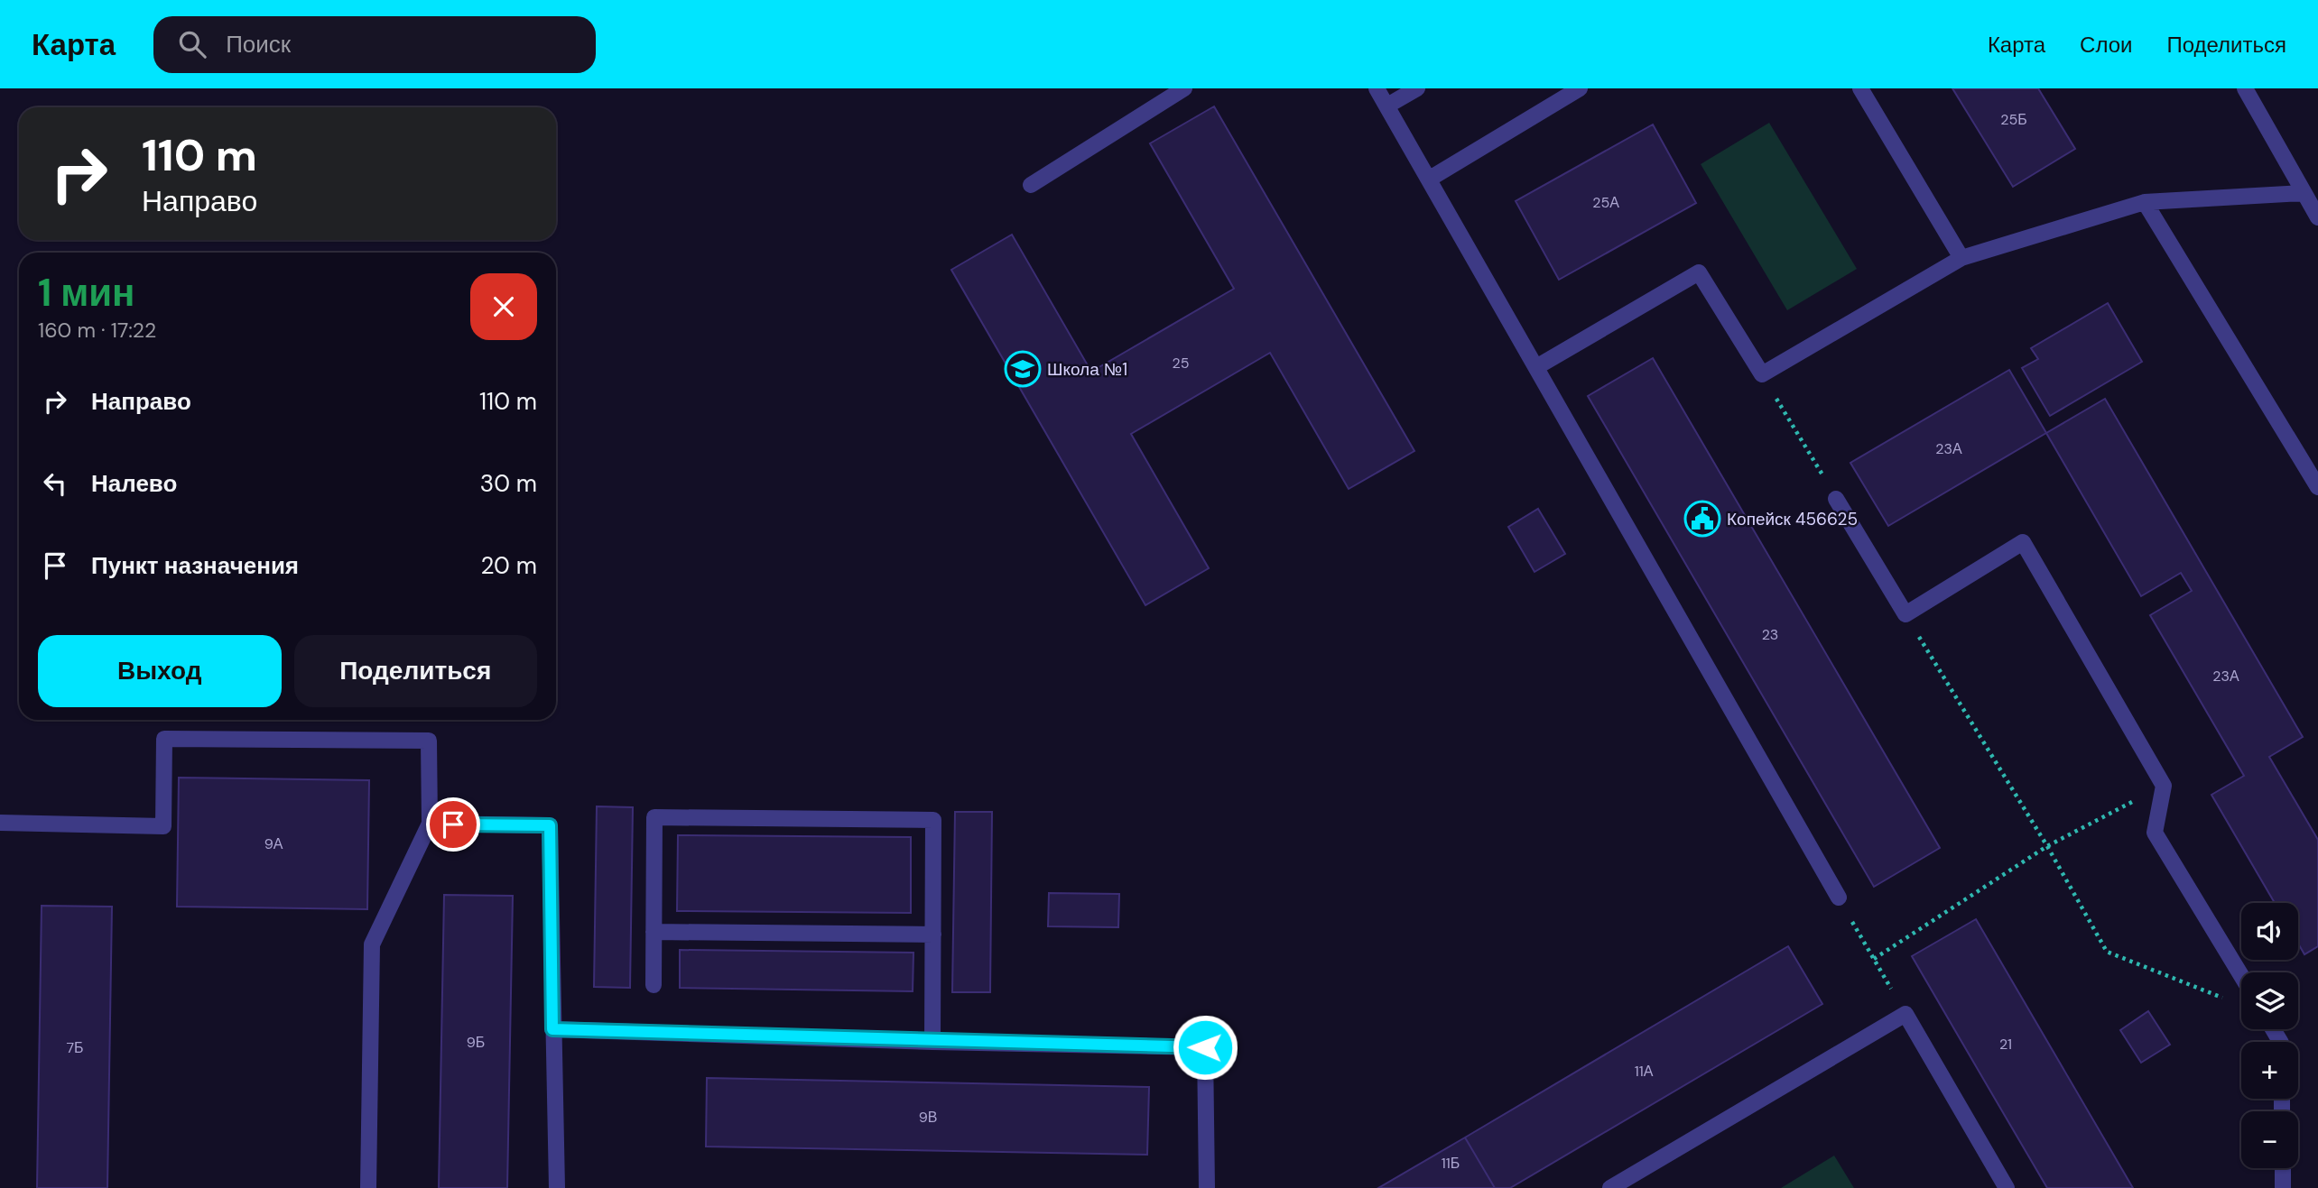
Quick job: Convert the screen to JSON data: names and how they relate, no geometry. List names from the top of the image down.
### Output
{
  "places": {
    "school or university": ["Школа №1"],
    "public building": ["Копейск 456625"]
  },
  "house_numbers": [
    "25Б",
    "25А",
    "25",
    "23А",
    "23",
    "23А",
    "9А",
    "9Б",
    "21",
    "7Б",
    "11А",
    "9В",
    "11Б"
  ],
  "page": {
    "header": "Карта",
    "search": "Поиск",
    "nav": ["Карта", "Слои", "Поделиться"],
    "turn": ["110 m", "Направо"],
    "heading": ["1 мин", "160 m · 17:22"],
    "list": [
      {
        "name": "Направо",
        "value": "110 m"
      },
      {
        "name": "Налево",
        "value": "30 m"
      },
      {
        "name": "Пункт назначения",
        "value": "20 m"
      }
    ],
    "buttons": ["Выход", "Поделиться"],
    "map_buttons": ["+", "−"]
  }
}
